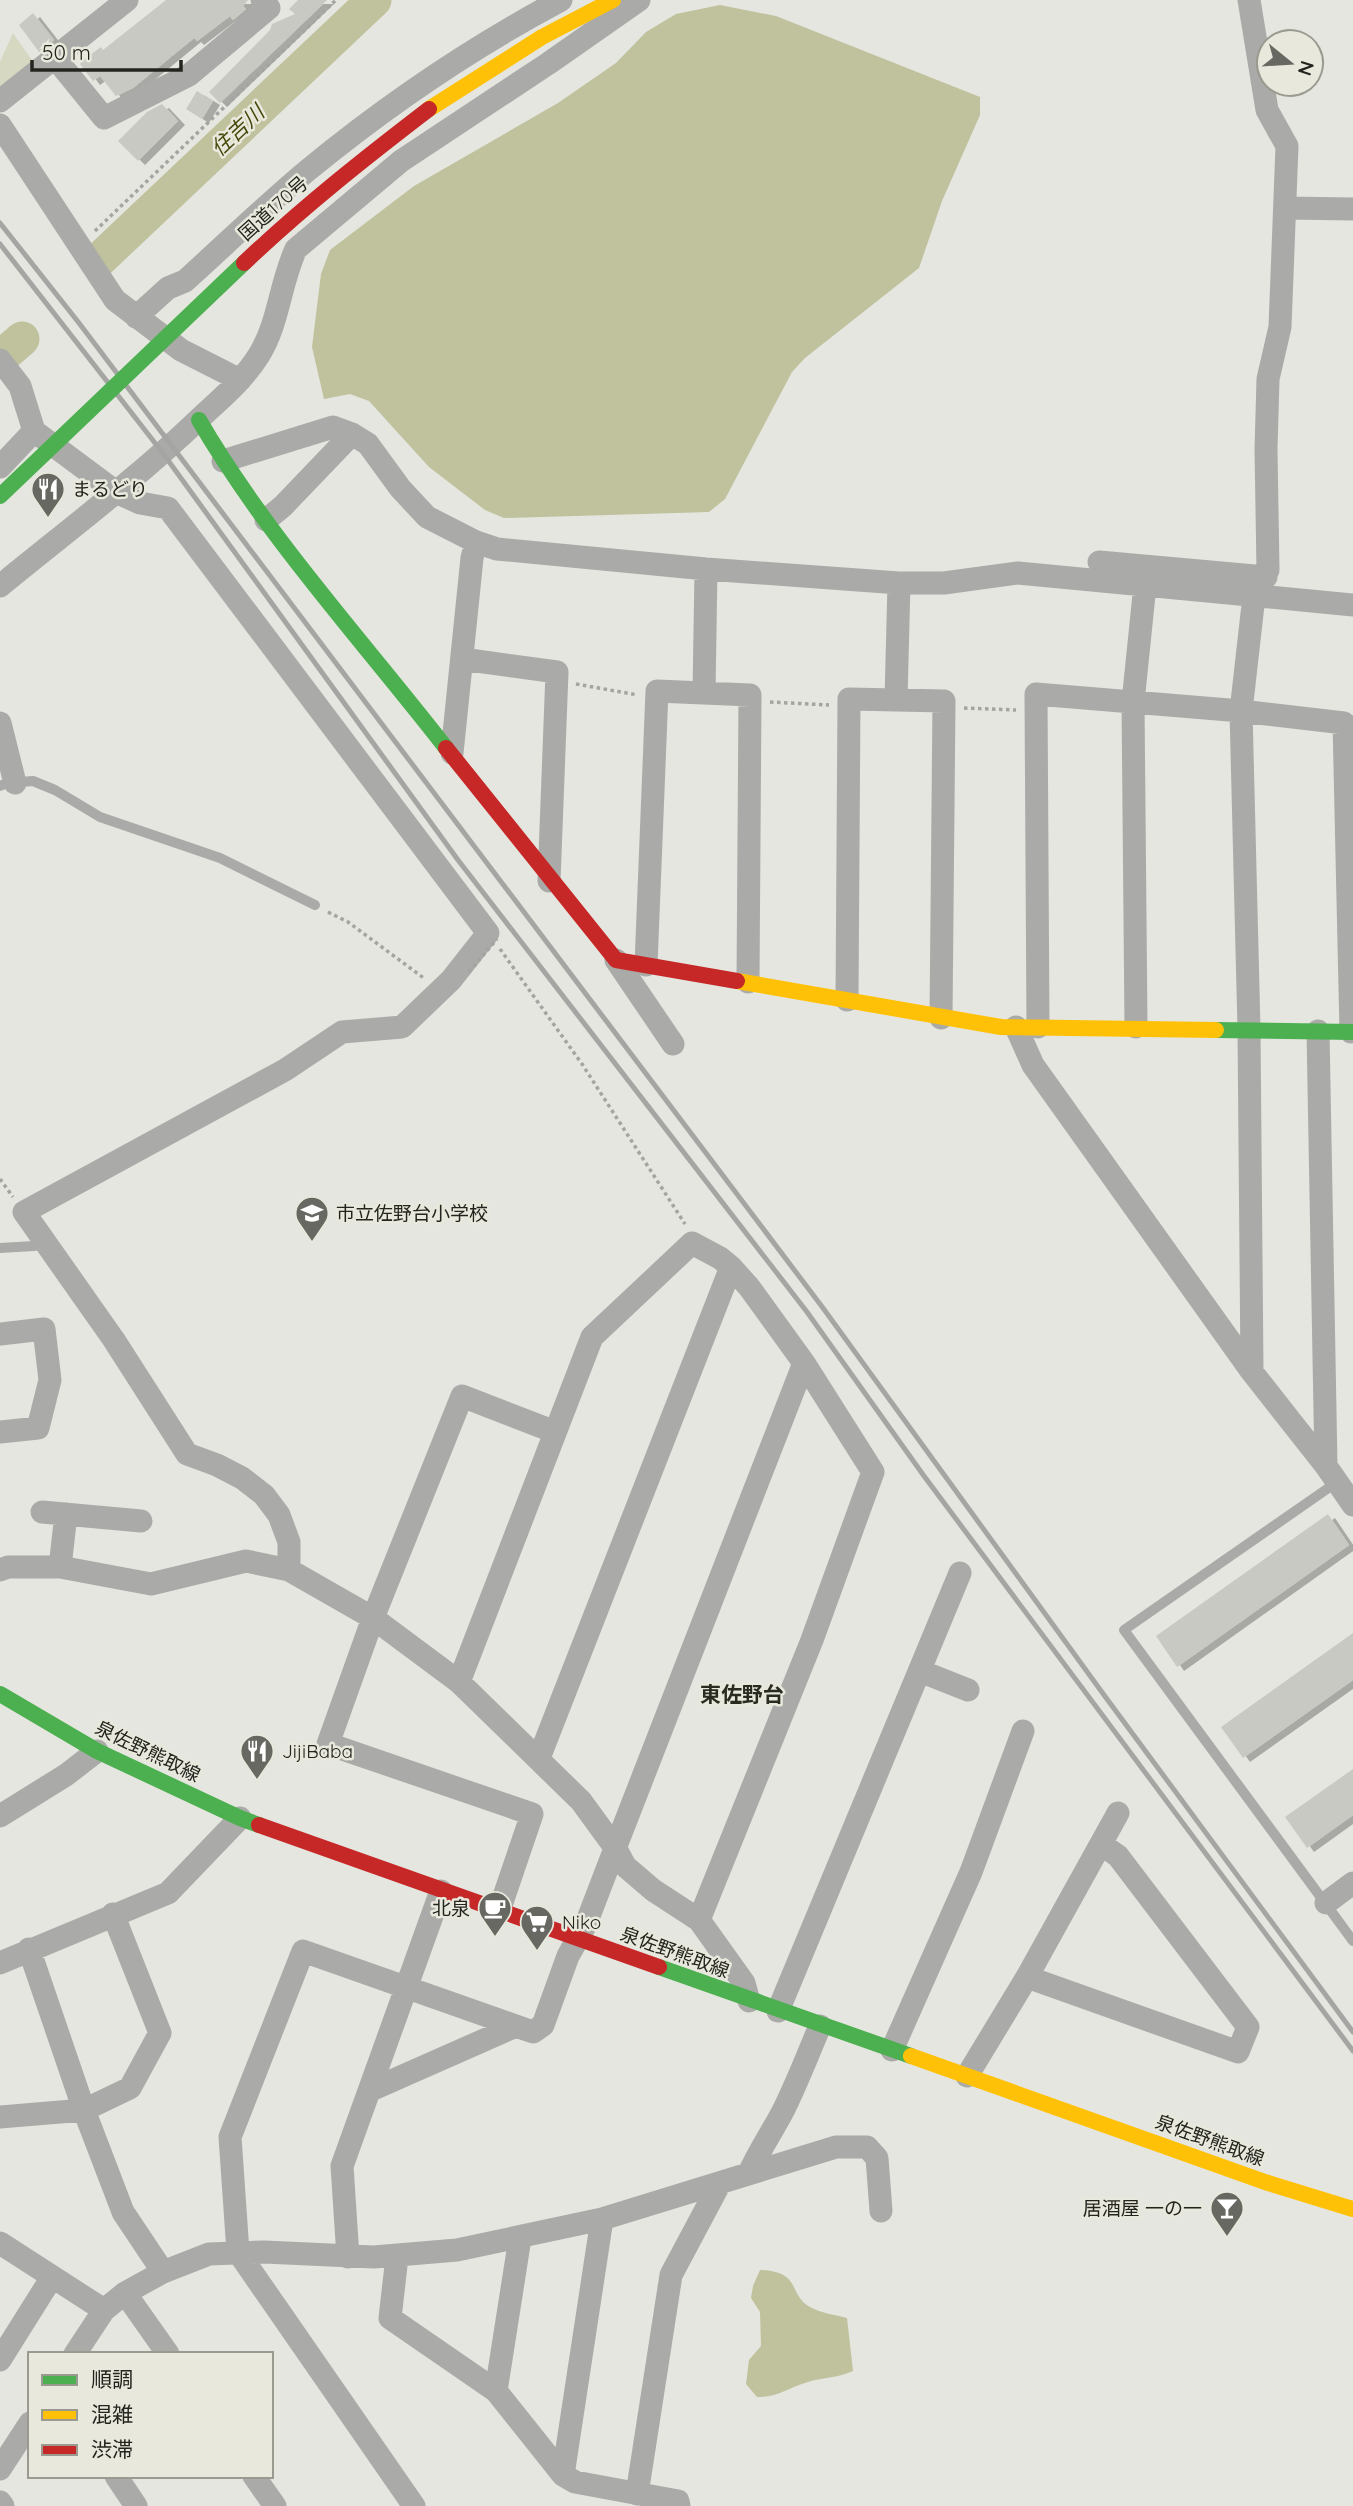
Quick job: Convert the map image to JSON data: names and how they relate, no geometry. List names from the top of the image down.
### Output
{
  "streets": {
    "main road": ["国道170号", "泉佐野熊取線"]
  },
  "districts": ["東佐野台"],
  "water": ["住吉川"],
  "places": {
    "restaurant": ["まるどり", "JijiBaba"],
    "school or university": ["市立佐野台小学校"],
    "cafe": ["北泉"],
    "supermarket": ["Niko"],
    "bar": ["居酒屋 一の一"]
  },
  "legend": ["順調", "混雑", "渋滞"],
  "scale_bar": "50 m",
  "north": "right"
}
